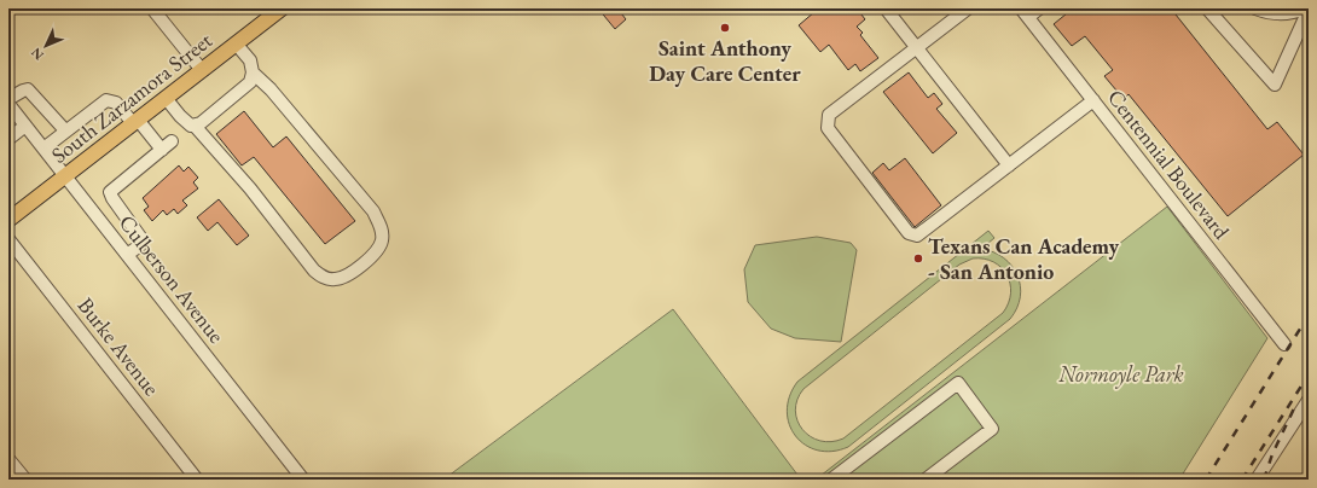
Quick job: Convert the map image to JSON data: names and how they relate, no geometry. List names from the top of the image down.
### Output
{
  "streets": {
    "main road": ["South Zarzamora Street"],
    "street": ["Centennial Boulevard", "Culberson Avenue", "Burke Avenue"]
  },
  "crossings": [
    ["South Zarzamora Street", "Culberson Avenue"]
  ],
  "parks": ["Normoyle Park"],
  "places": ["Saint Anthony Day Care Center", "Texans Can Academy - San Antonio"],
  "north": "bottom left"
}
